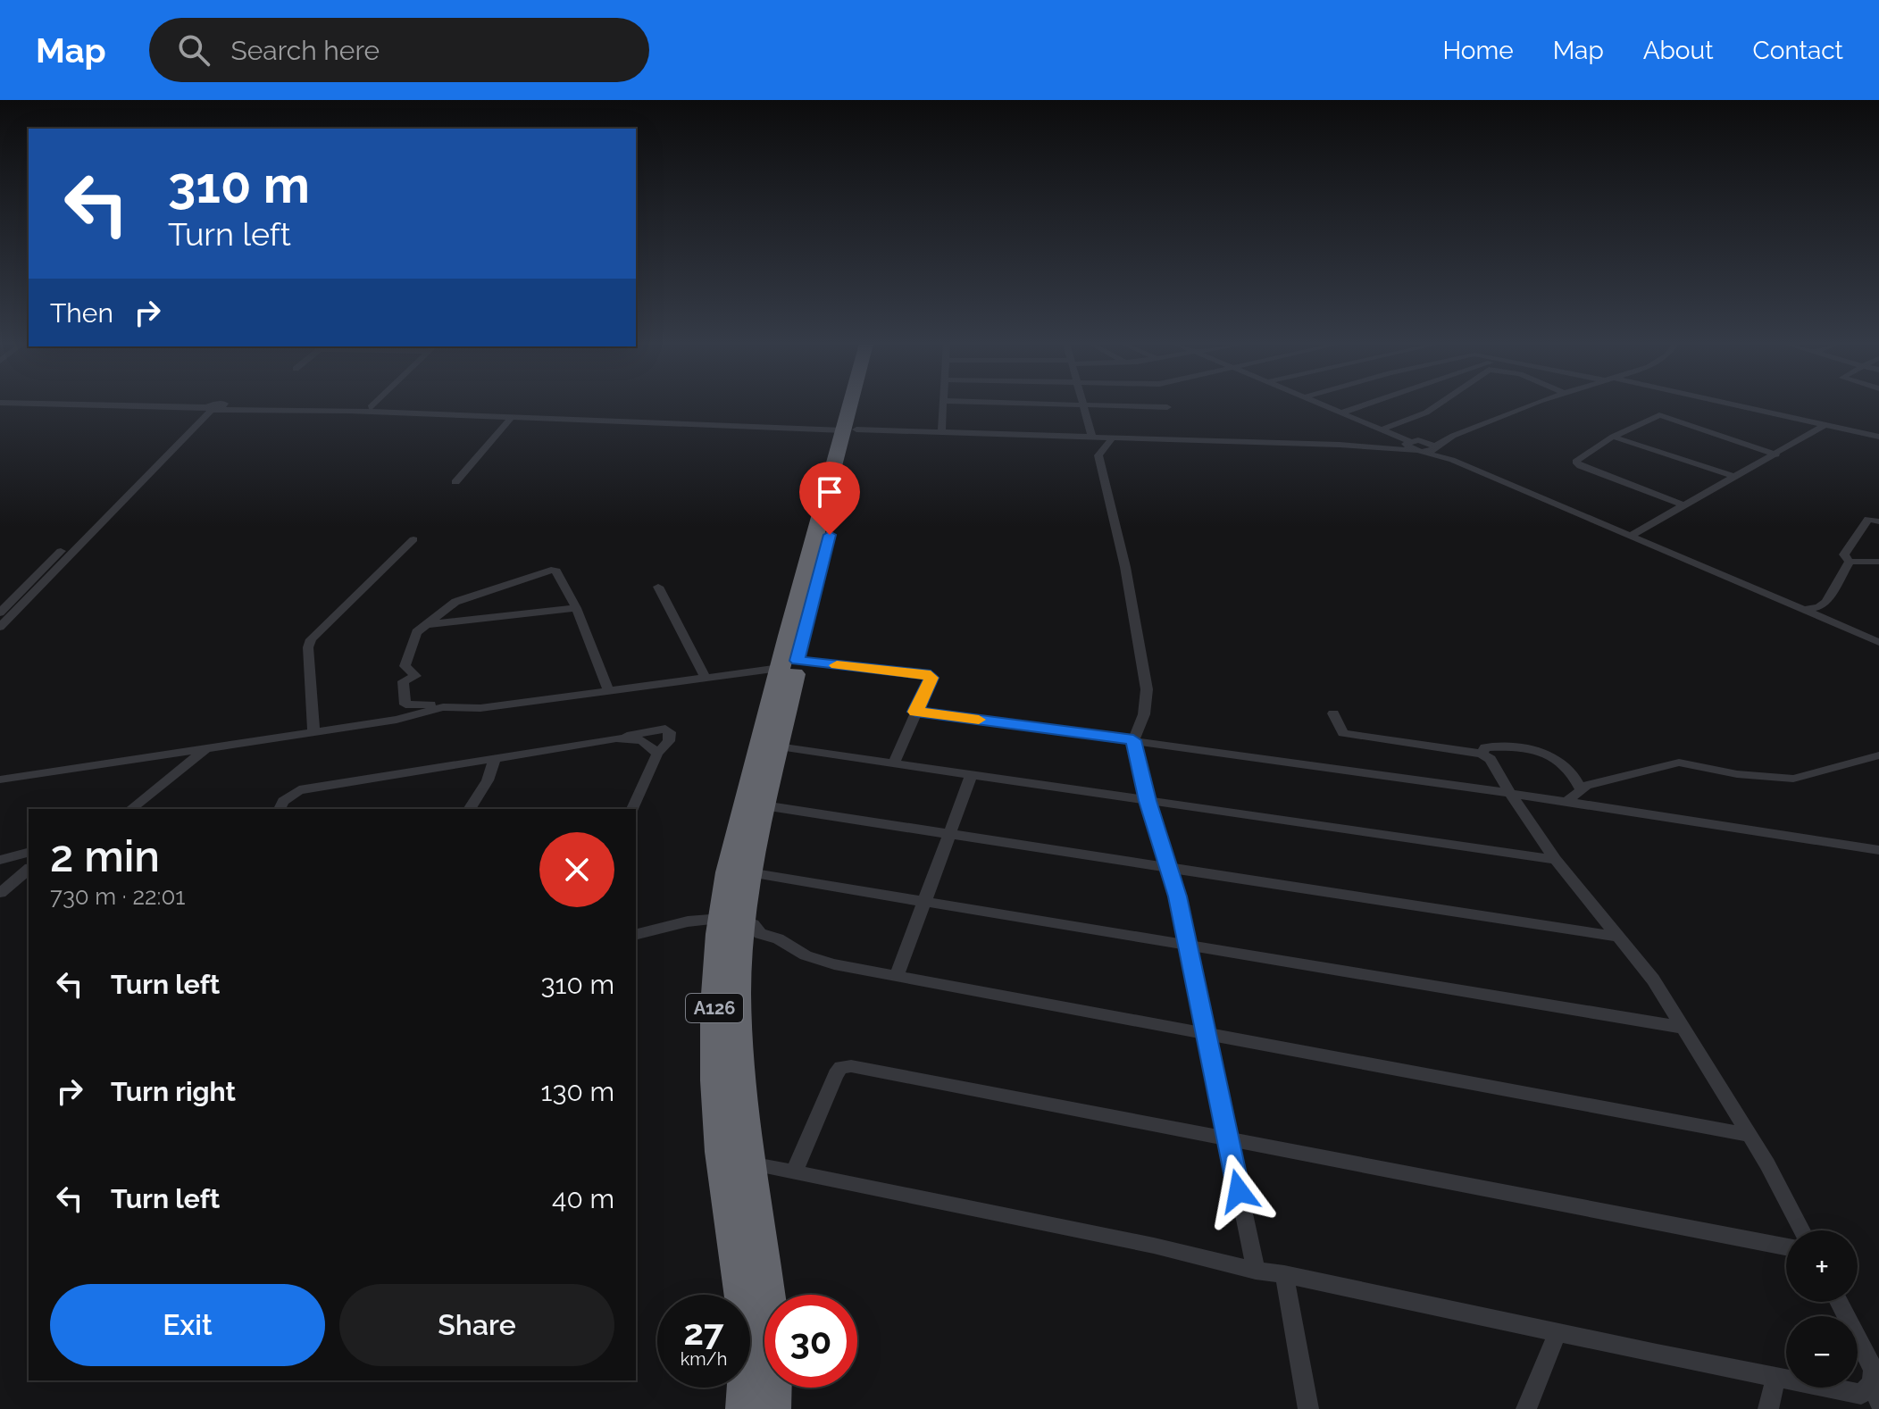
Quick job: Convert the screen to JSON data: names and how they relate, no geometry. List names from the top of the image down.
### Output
{
  "streets": {
    "highway": ["A126"]
  },
  "page": {
    "header": "Map",
    "search": "Search here",
    "nav": [
      "Home",
      "Map",
      "About",
      "Contact"
    ],
    "turn": ["310 m", "Turn left"],
    "then": "Then",
    "heading": ["2 min", "730 m · 22:01"],
    "list": [
      {
        "name": "Turn left",
        "value": "310 m"
      },
      {
        "name": "Turn right",
        "value": "130 m"
      },
      {
        "name": "Turn left",
        "value": "40 m"
      }
    ],
    "map_buttons": ["+", "−"],
    "buttons": ["Exit", "Share"],
    "speed": "27 km/h",
    "limit": "30"
  }
}
